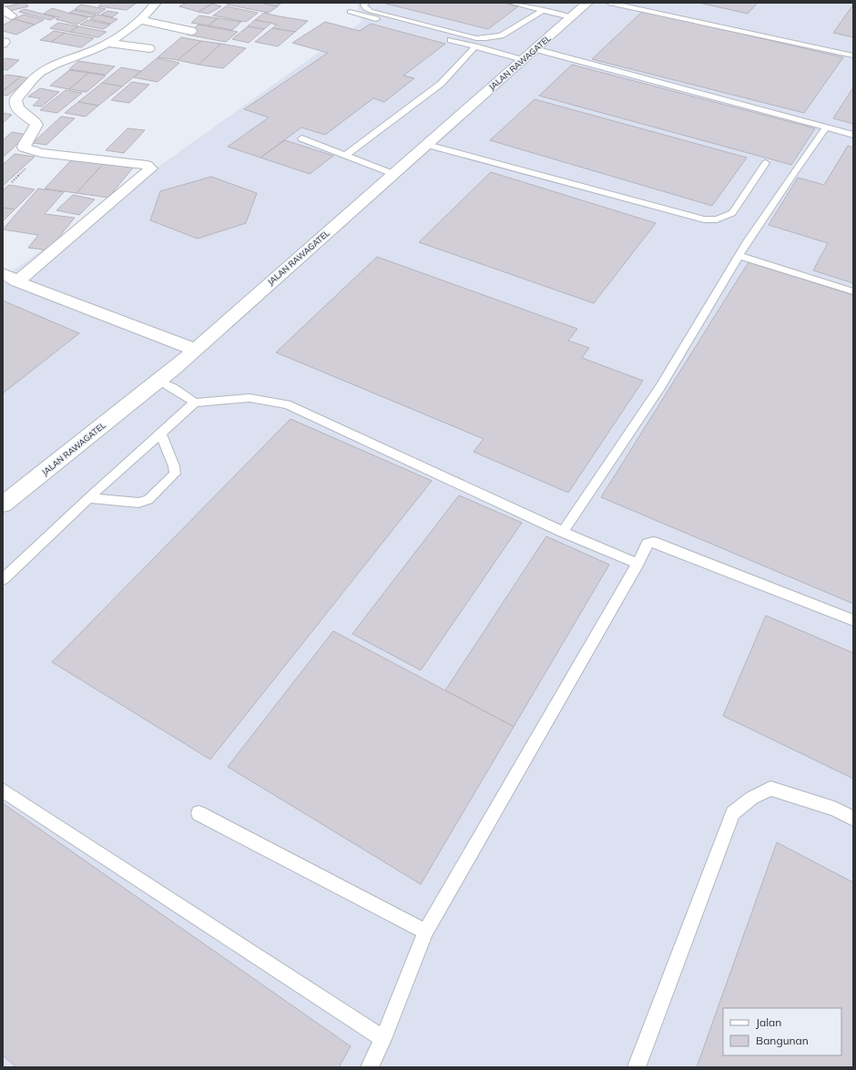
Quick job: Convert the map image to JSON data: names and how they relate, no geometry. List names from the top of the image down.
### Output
{
  "streets": {
    "street": ["JALAN RAWAGATEL"]
  },
  "legend": ["Jalan", "Bangunan"]
}
